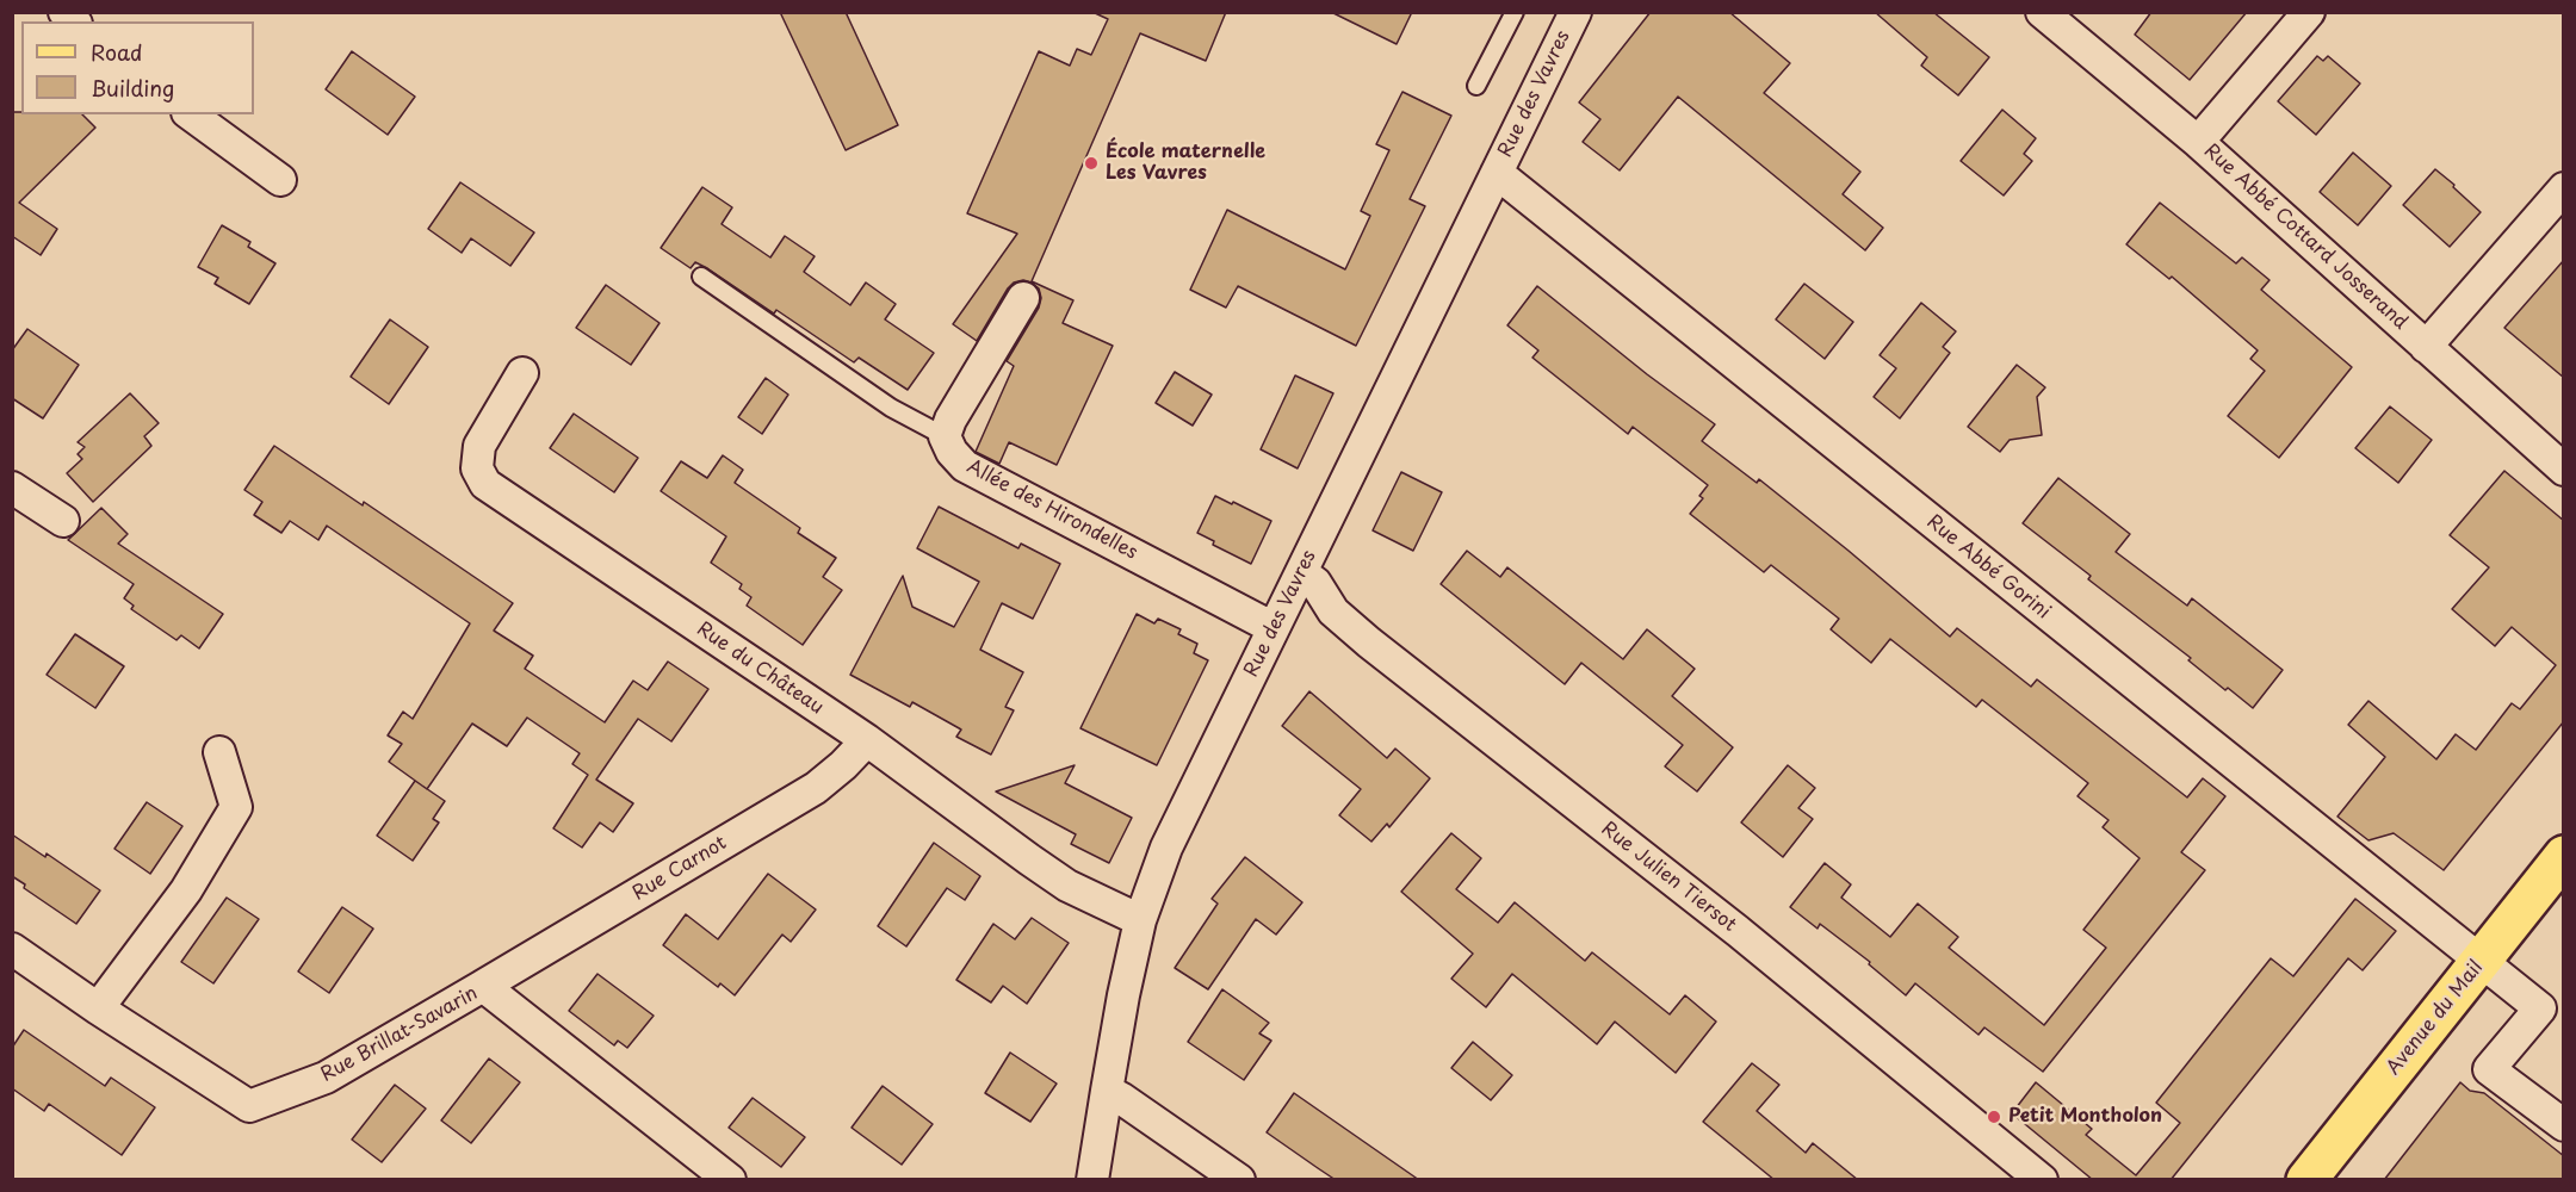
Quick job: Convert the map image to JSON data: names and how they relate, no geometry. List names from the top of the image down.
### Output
{
  "streets": {
    "main road": ["Avenue du Mail"],
    "street": [
      "Rue des Vavres",
      "Rue Abbé Cottard Josserand",
      "Allée des Hirondelles",
      "Rue Abbé Gorini",
      "Rue du Château",
      "Rue Carnot",
      "Rue Julien Tiersot",
      "Rue Brillat-Savarin"
    ]
  },
  "crossings": [
    ["Rue des Vavres", "Allée des Hirondelles"],
    ["Rue des Vavres", "Rue Abbé Gorini"],
    ["Rue des Vavres", "Rue du Château"],
    ["Rue des Vavres", "Rue Julien Tiersot"],
    ["Rue Abbé Gorini", "Avenue du Mail"],
    ["Rue du Château", "Rue Carnot"],
    ["Rue Carnot", "Rue Brillat-Savarin"]
  ],
  "places": ["École maternelle Les Vavres", "Petit Montholon"],
  "legend": ["Road", "Building"]
}
